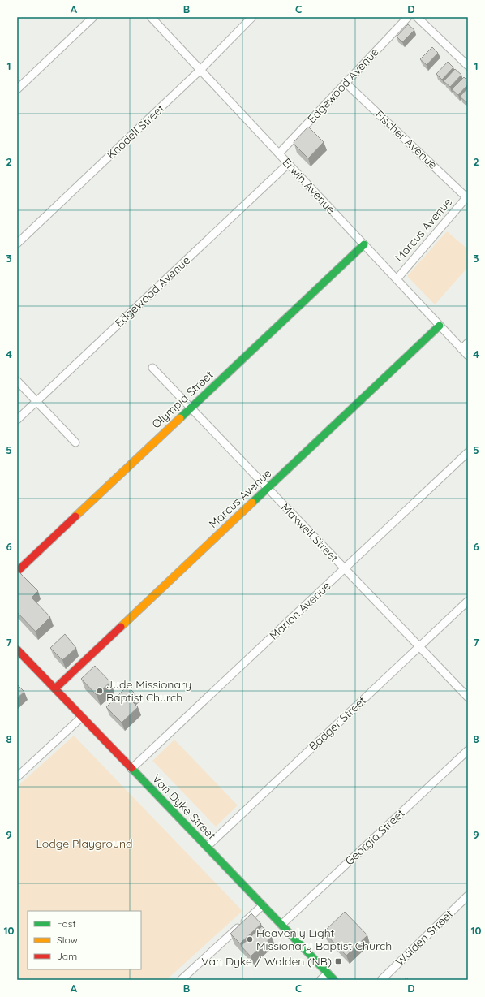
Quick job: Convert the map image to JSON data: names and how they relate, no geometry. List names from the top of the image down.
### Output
{
  "streets": {
    "street": [
      "Edgewood Avenue",
      "Knodell Street",
      "Fischer Avenue",
      "Erwin Avenue",
      "Marcus Avenue",
      "Olympia Street",
      "Maxwell Street",
      "Marion Avenue",
      "Badger Street",
      "Van Dyke Street",
      "Georgia Street",
      "Walden Street"
    ]
  },
  "crossings": [
    ["Edgewood Avenue", "Fischer Avenue"],
    ["Edgewood Avenue", "Erwin Avenue"],
    ["Knodell Street", "Erwin Avenue"],
    ["Fischer Avenue", "Marcus Avenue"],
    ["Erwin Avenue", "Marcus Avenue"],
    ["Erwin Avenue", "Olympia Street"],
    ["Marcus Avenue", "Maxwell Street"],
    ["Marcus Avenue", "Van Dyke Street"],
    ["Olympia Street", "Maxwell Street"],
    ["Maxwell Street", "Marion Avenue"],
    ["Maxwell Street", "Badger Street"],
    ["Marion Avenue", "Van Dyke Street"],
    ["Badger Street", "Van Dyke Street"],
    ["Van Dyke Street", "Georgia Street"]
  ],
  "parks": ["Lodge Playground"],
  "places": {
    "other": ["Jude Missionary Baptist Church", "Heavenly Light Missionary Baptist Church"],
    "transit": ["Van Dyke / Walden (NB)"]
  },
  "legend": ["Fast", "Slow", "Jam"],
  "grid": {
    "columns": [
      "A",
      "B",
      "C",
      "D"
    ],
    "rows": [
      "1",
      "2",
      "3",
      "4",
      "5",
      "6",
      "7",
      "8",
      "9",
      "10"
    ]
  }
}
